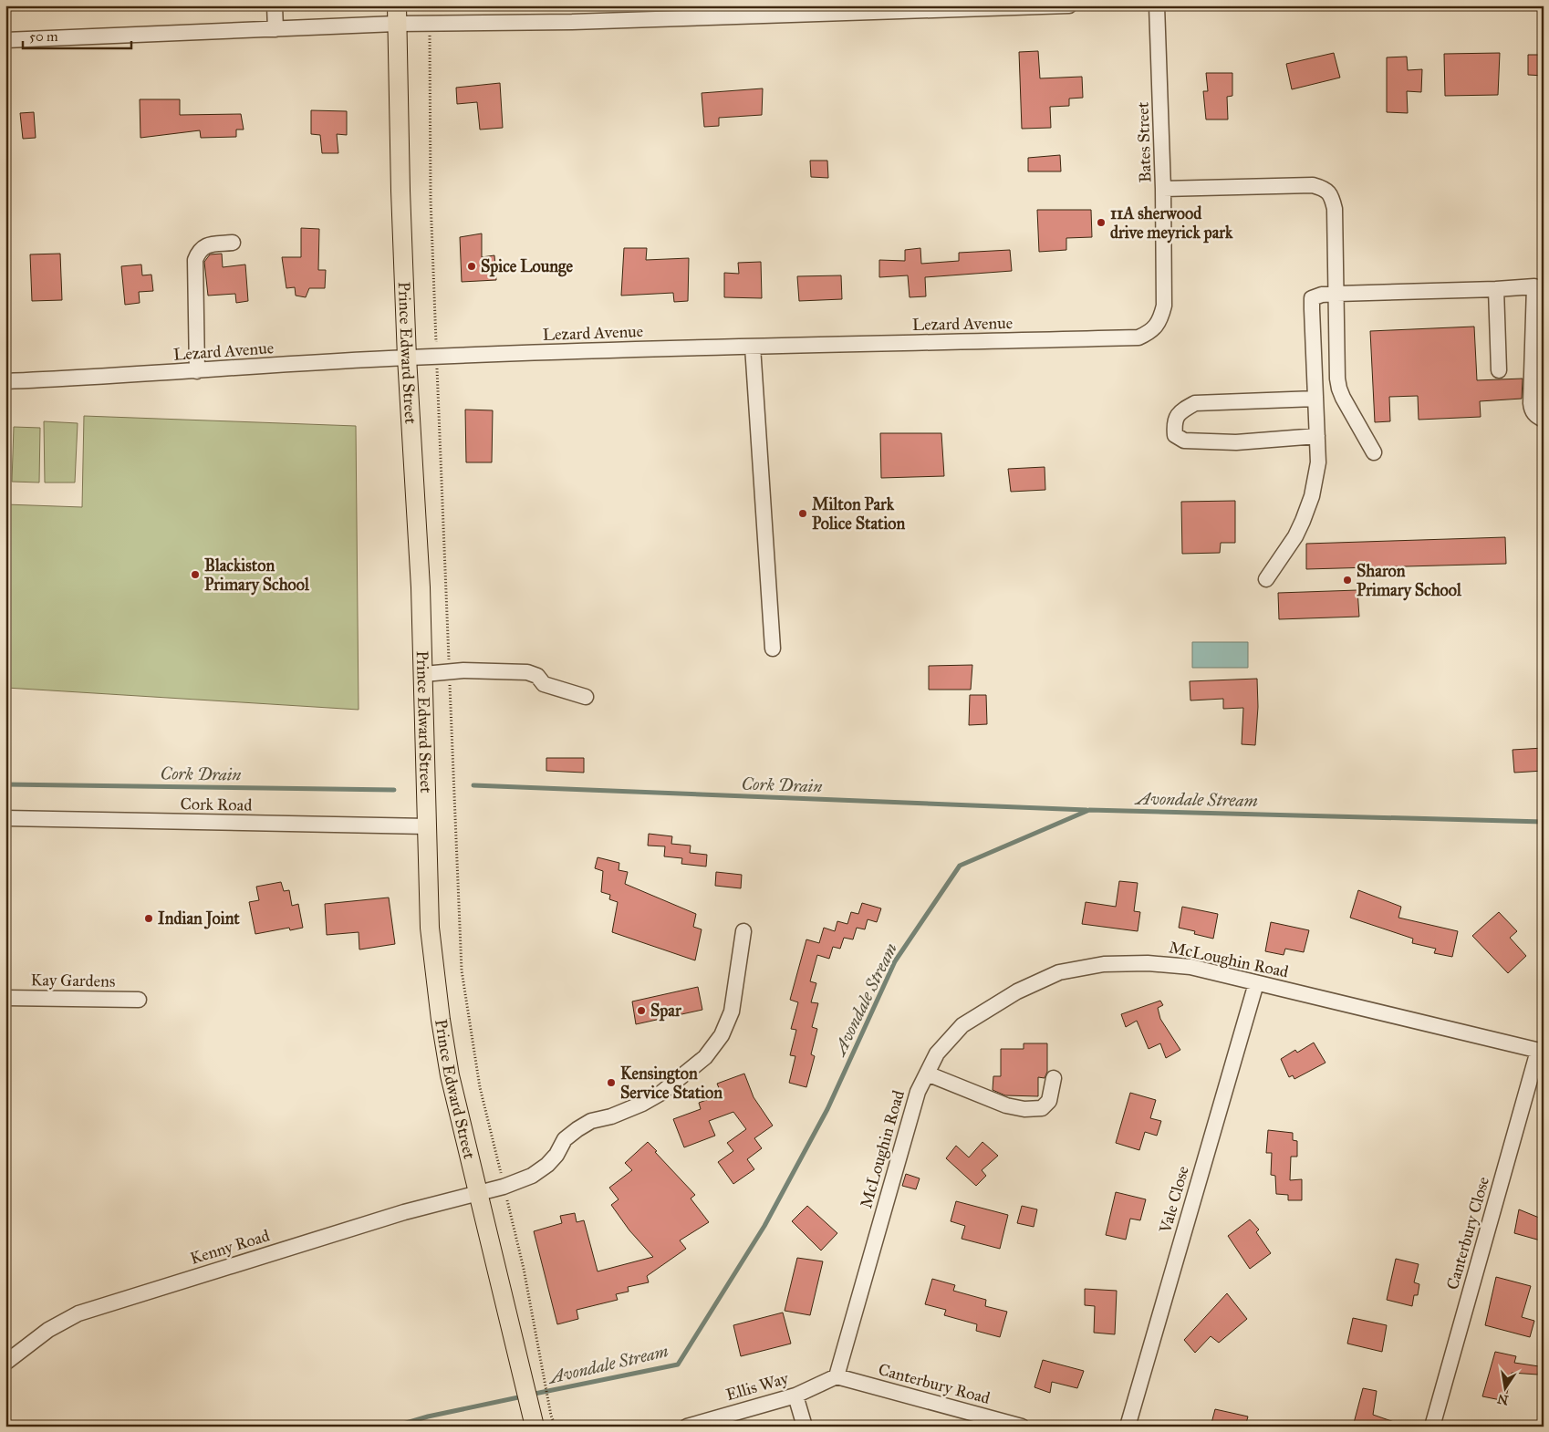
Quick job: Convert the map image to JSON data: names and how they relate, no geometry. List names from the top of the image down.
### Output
{
  "streets": {
    "main road": ["Prince Edward Street"],
    "street": [
      "Bates Street",
      "Lezard Avenue",
      "Cork Road",
      "McLoughin Road",
      "Kay Gardens",
      "Vale Close",
      "Canterbury Close",
      "Kenny Road",
      "Canterbury Road",
      "Ellis Way"
    ]
  },
  "crossings": [
    ["Bates Street", "Lezard Avenue"],
    ["Lezard Avenue", "Prince Edward Street"],
    ["Prince Edward Street", "Cork Road"],
    ["Prince Edward Street", "Kenny Road"],
    ["McLoughin Road", "Vale Close"],
    ["McLoughin Road", "Canterbury Close"],
    ["McLoughin Road", "Canterbury Road"],
    ["McLoughin Road", "Ellis Way"],
    ["Canterbury Road", "Ellis Way"]
  ],
  "water": ["Cork Drain", "Avondale Stream"],
  "places": [
    "11A sherwood drive meyrick park",
    "Spice Lounge",
    "Milton Park Police Station",
    "Blackiston Primary School",
    "Sharon Primary School",
    "Indian Joint",
    "Spar",
    "Kensington Service Station"
  ],
  "scale_bar": "50 m",
  "north": "bottom"
}
